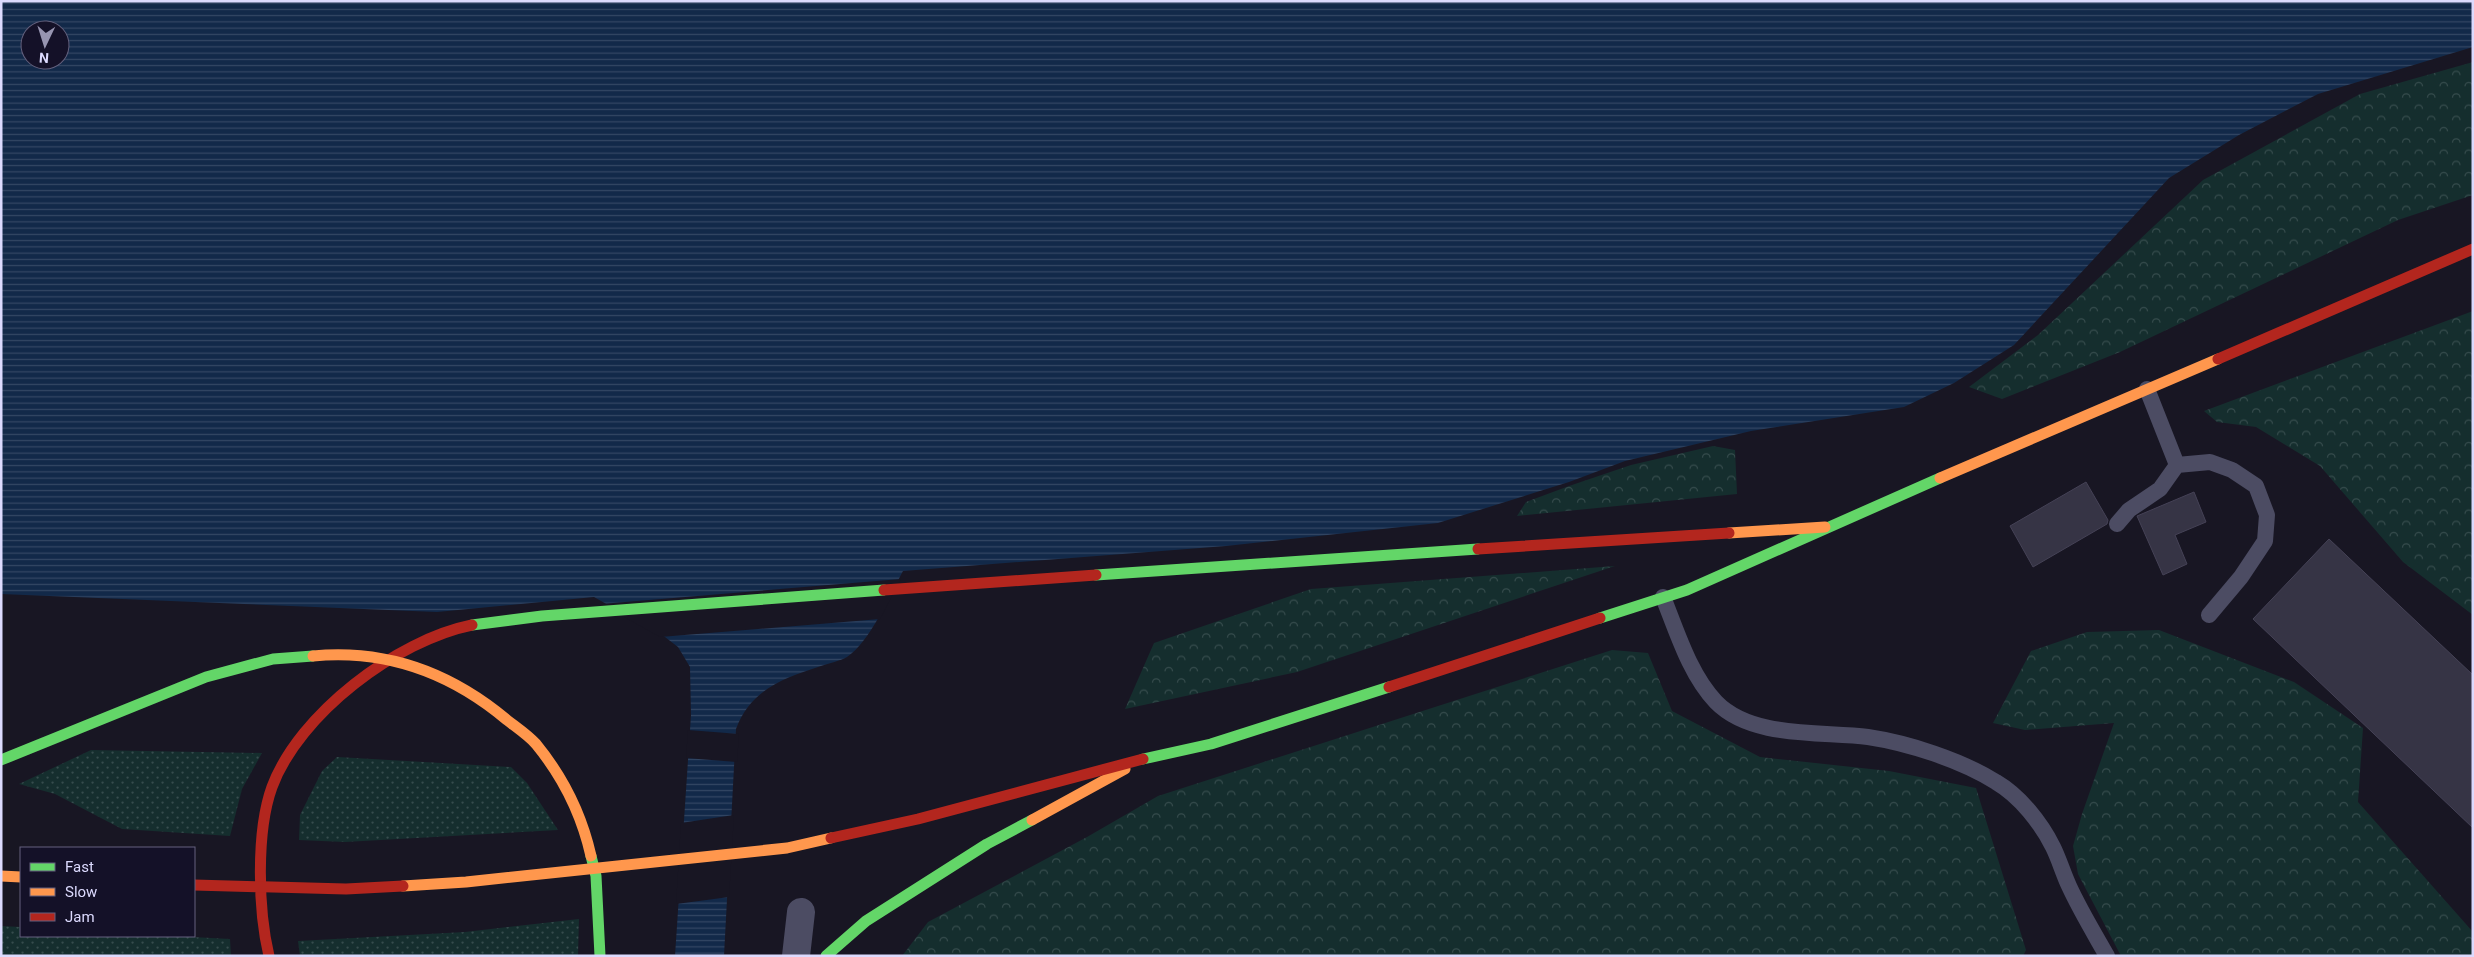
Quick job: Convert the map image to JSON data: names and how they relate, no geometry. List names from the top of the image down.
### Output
{
  "legend": ["Fast", "Slow", "Jam"],
  "north": "bottom"
}
